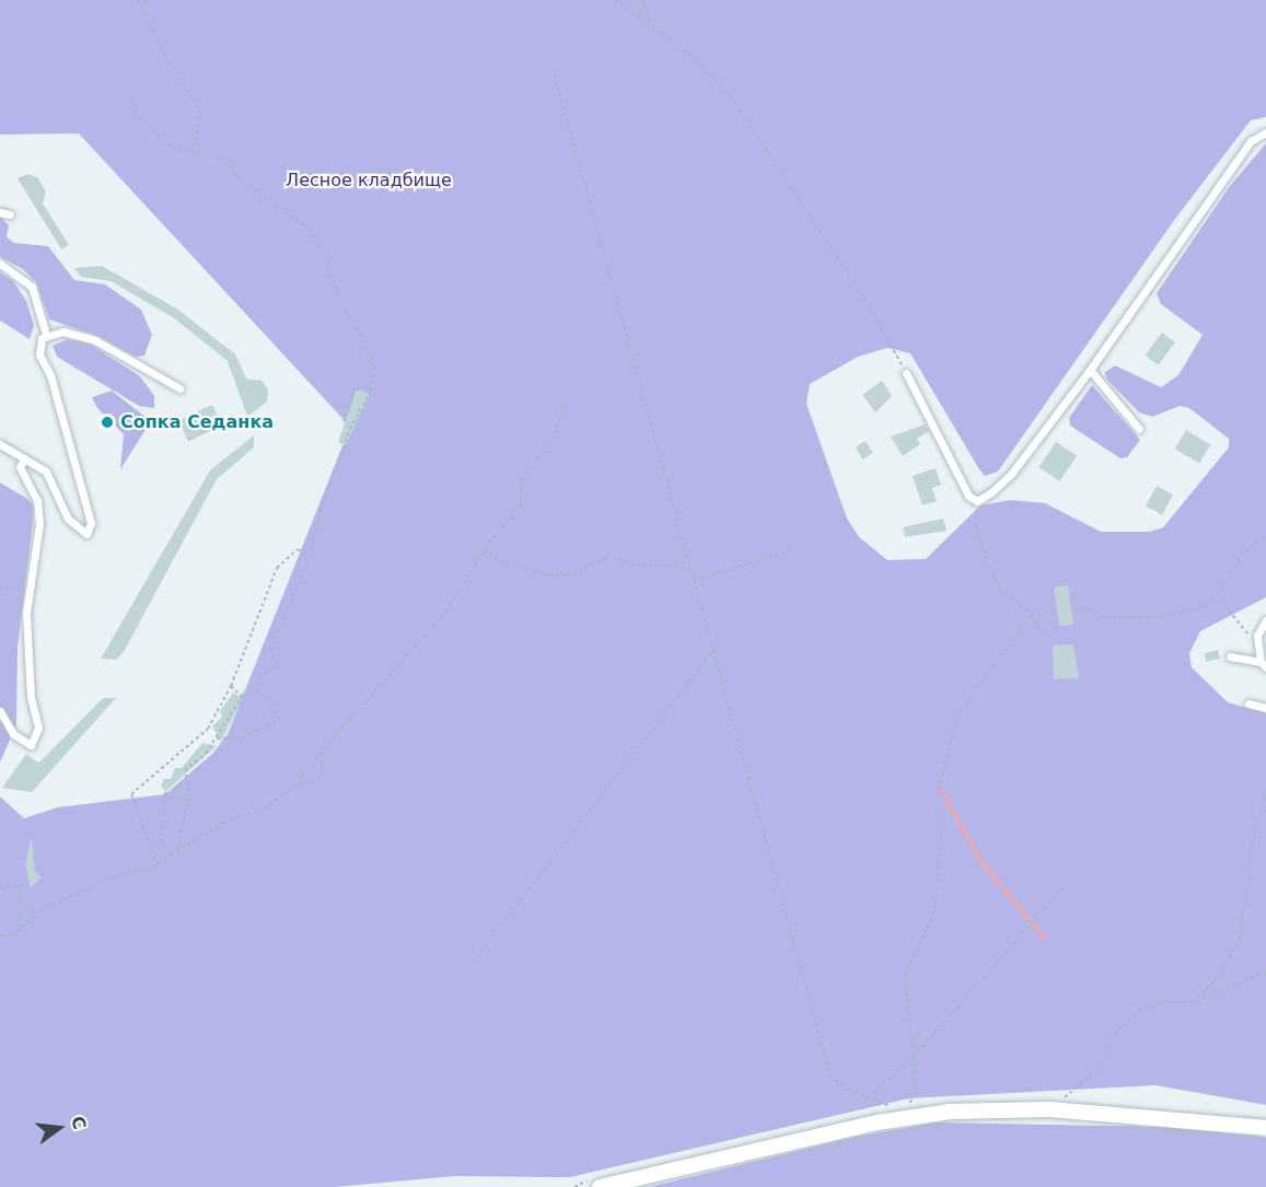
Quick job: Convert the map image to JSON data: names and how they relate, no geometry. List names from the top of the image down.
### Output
{
  "parks": ["Лесное кладбище"],
  "places": ["Сопка Седанка"],
  "north": "right"
}
